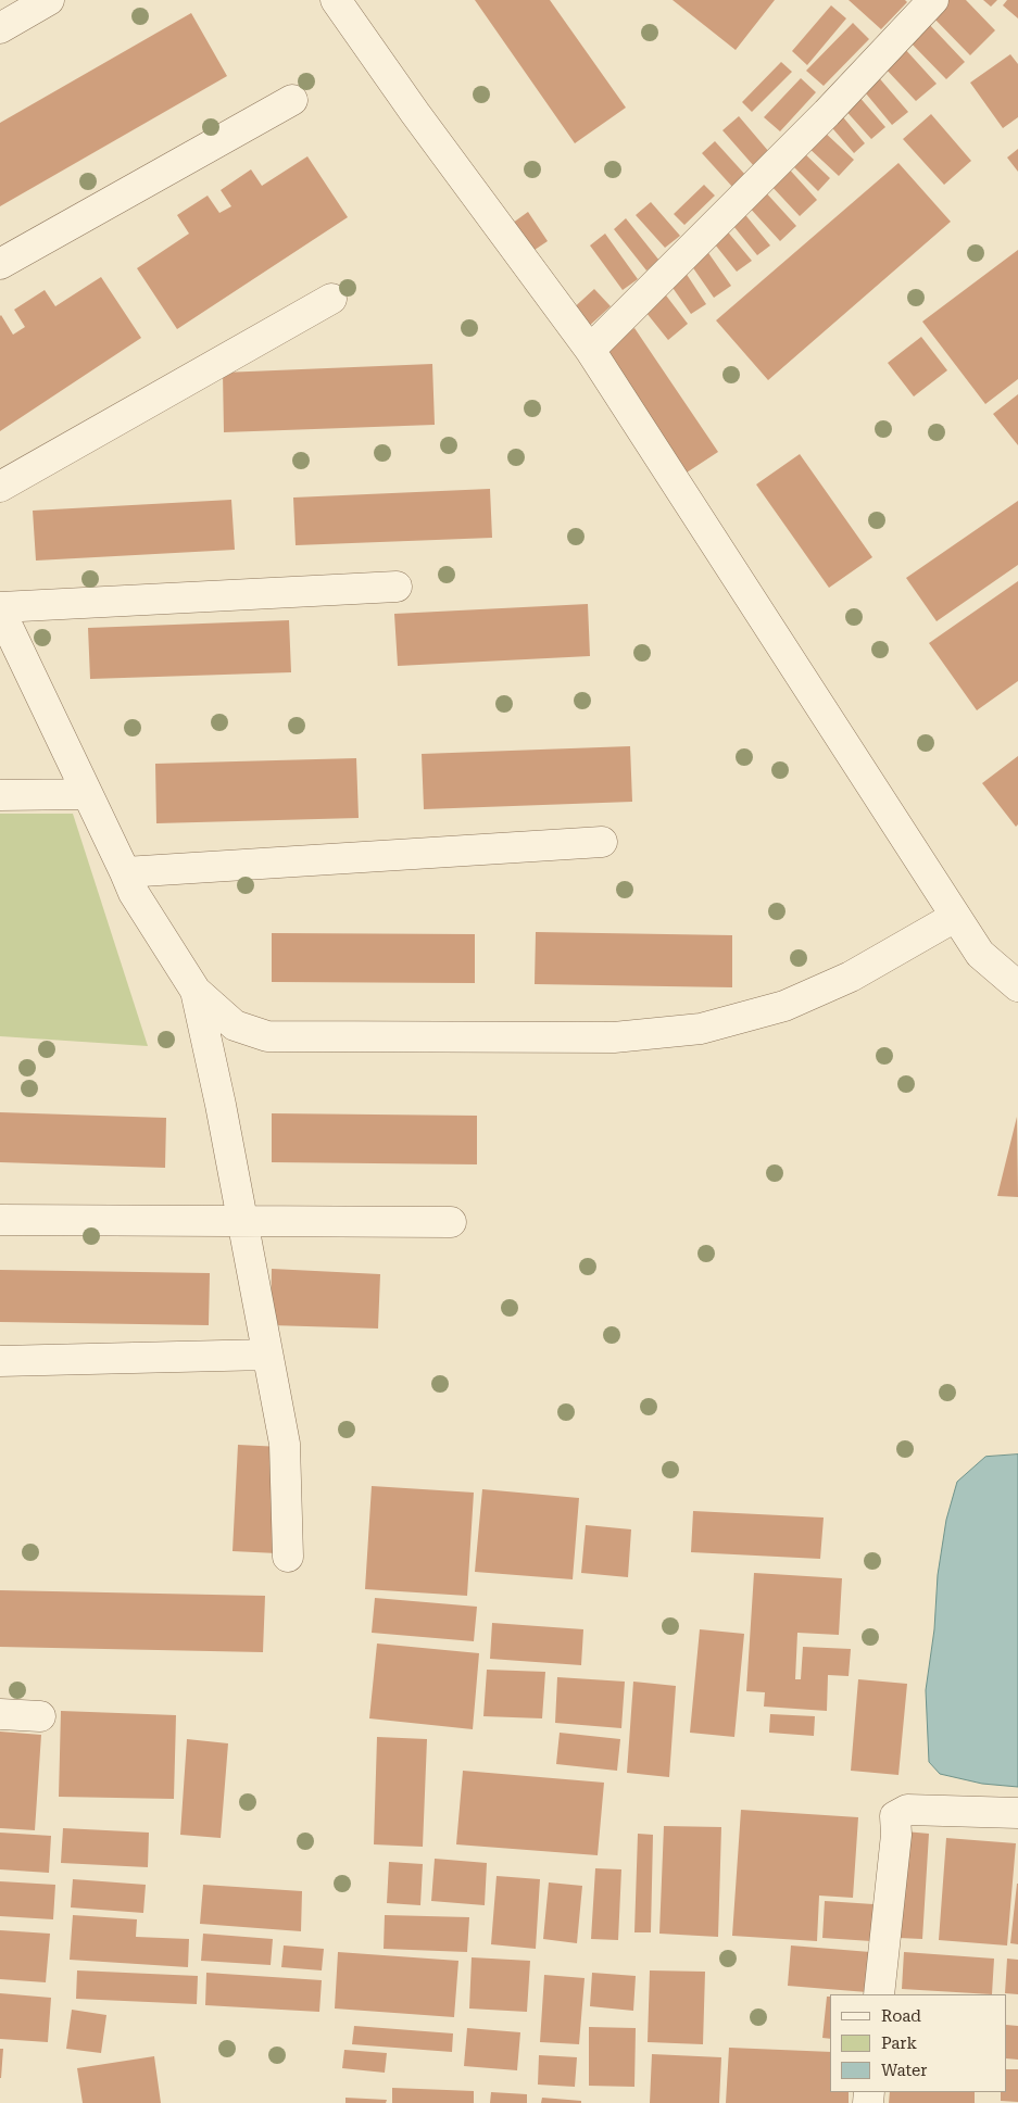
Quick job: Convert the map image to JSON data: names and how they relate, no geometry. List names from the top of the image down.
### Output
{
  "legend": ["Road", "Park", "Water"]
}
